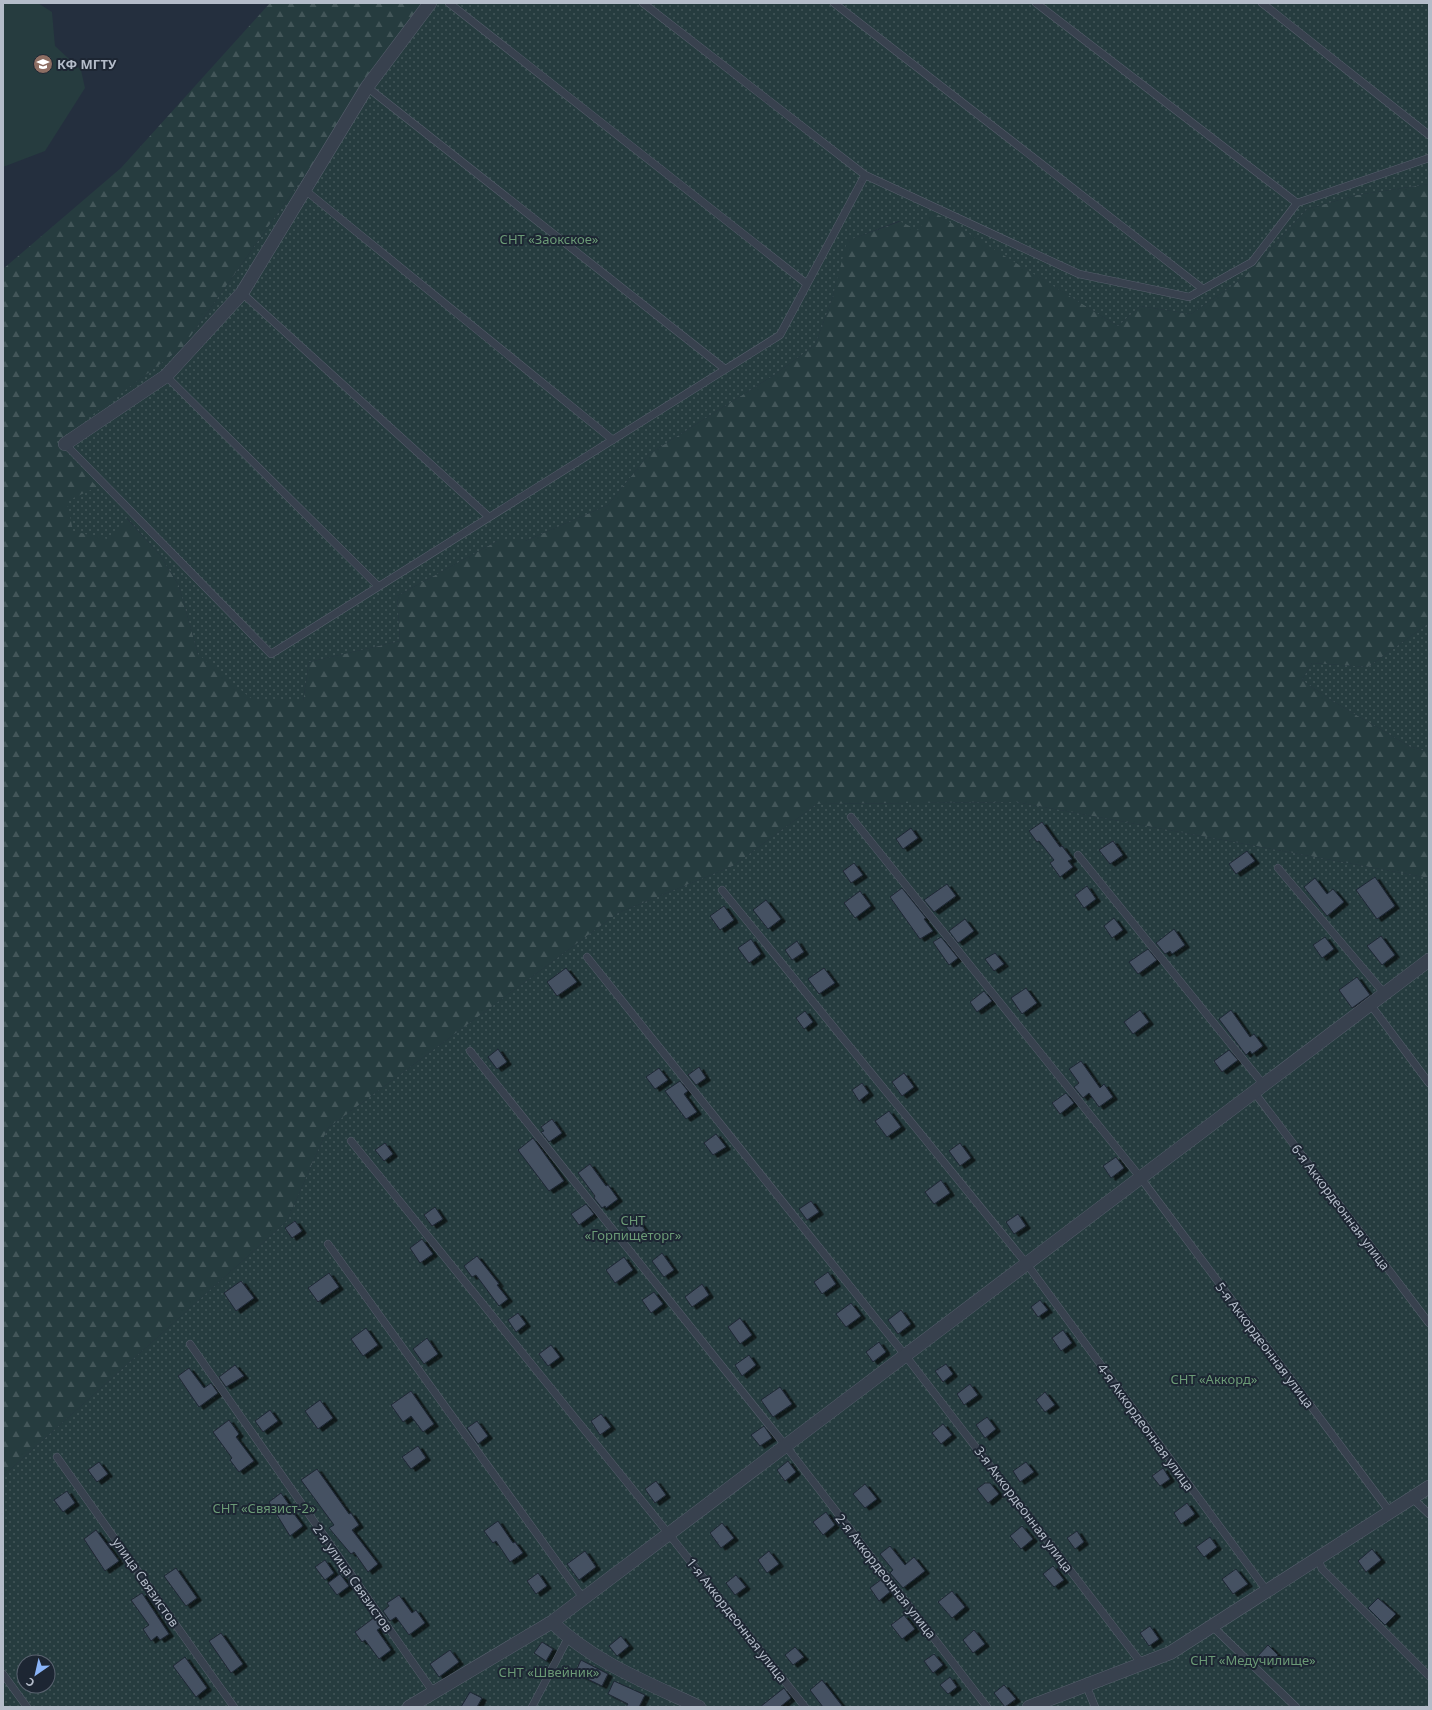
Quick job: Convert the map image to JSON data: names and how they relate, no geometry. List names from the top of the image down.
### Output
{
  "streets": {
    "lane": [
      "6-я Аккордеонная улица",
      "5-я Аккордеонная улица",
      "4-я Аккордеонная улица",
      "3-я Аккордеонная улица",
      "2-я Аккордеонная улица",
      "2-я улица Связистов",
      "улица Связистов",
      "1-я Аккордеонная улица"
    ]
  },
  "parks": [
    "СНТ «Заокское»",
    "СНТ «Горпищеторг»",
    "СНТ «Аккорд»",
    "СНТ «Связист-2»",
    "СНТ «Медучилище»",
    "СНТ «Швейник»"
  ],
  "places": {
    "school or university": ["КФ МГТУ"]
  },
  "north": "bottom left"
}
